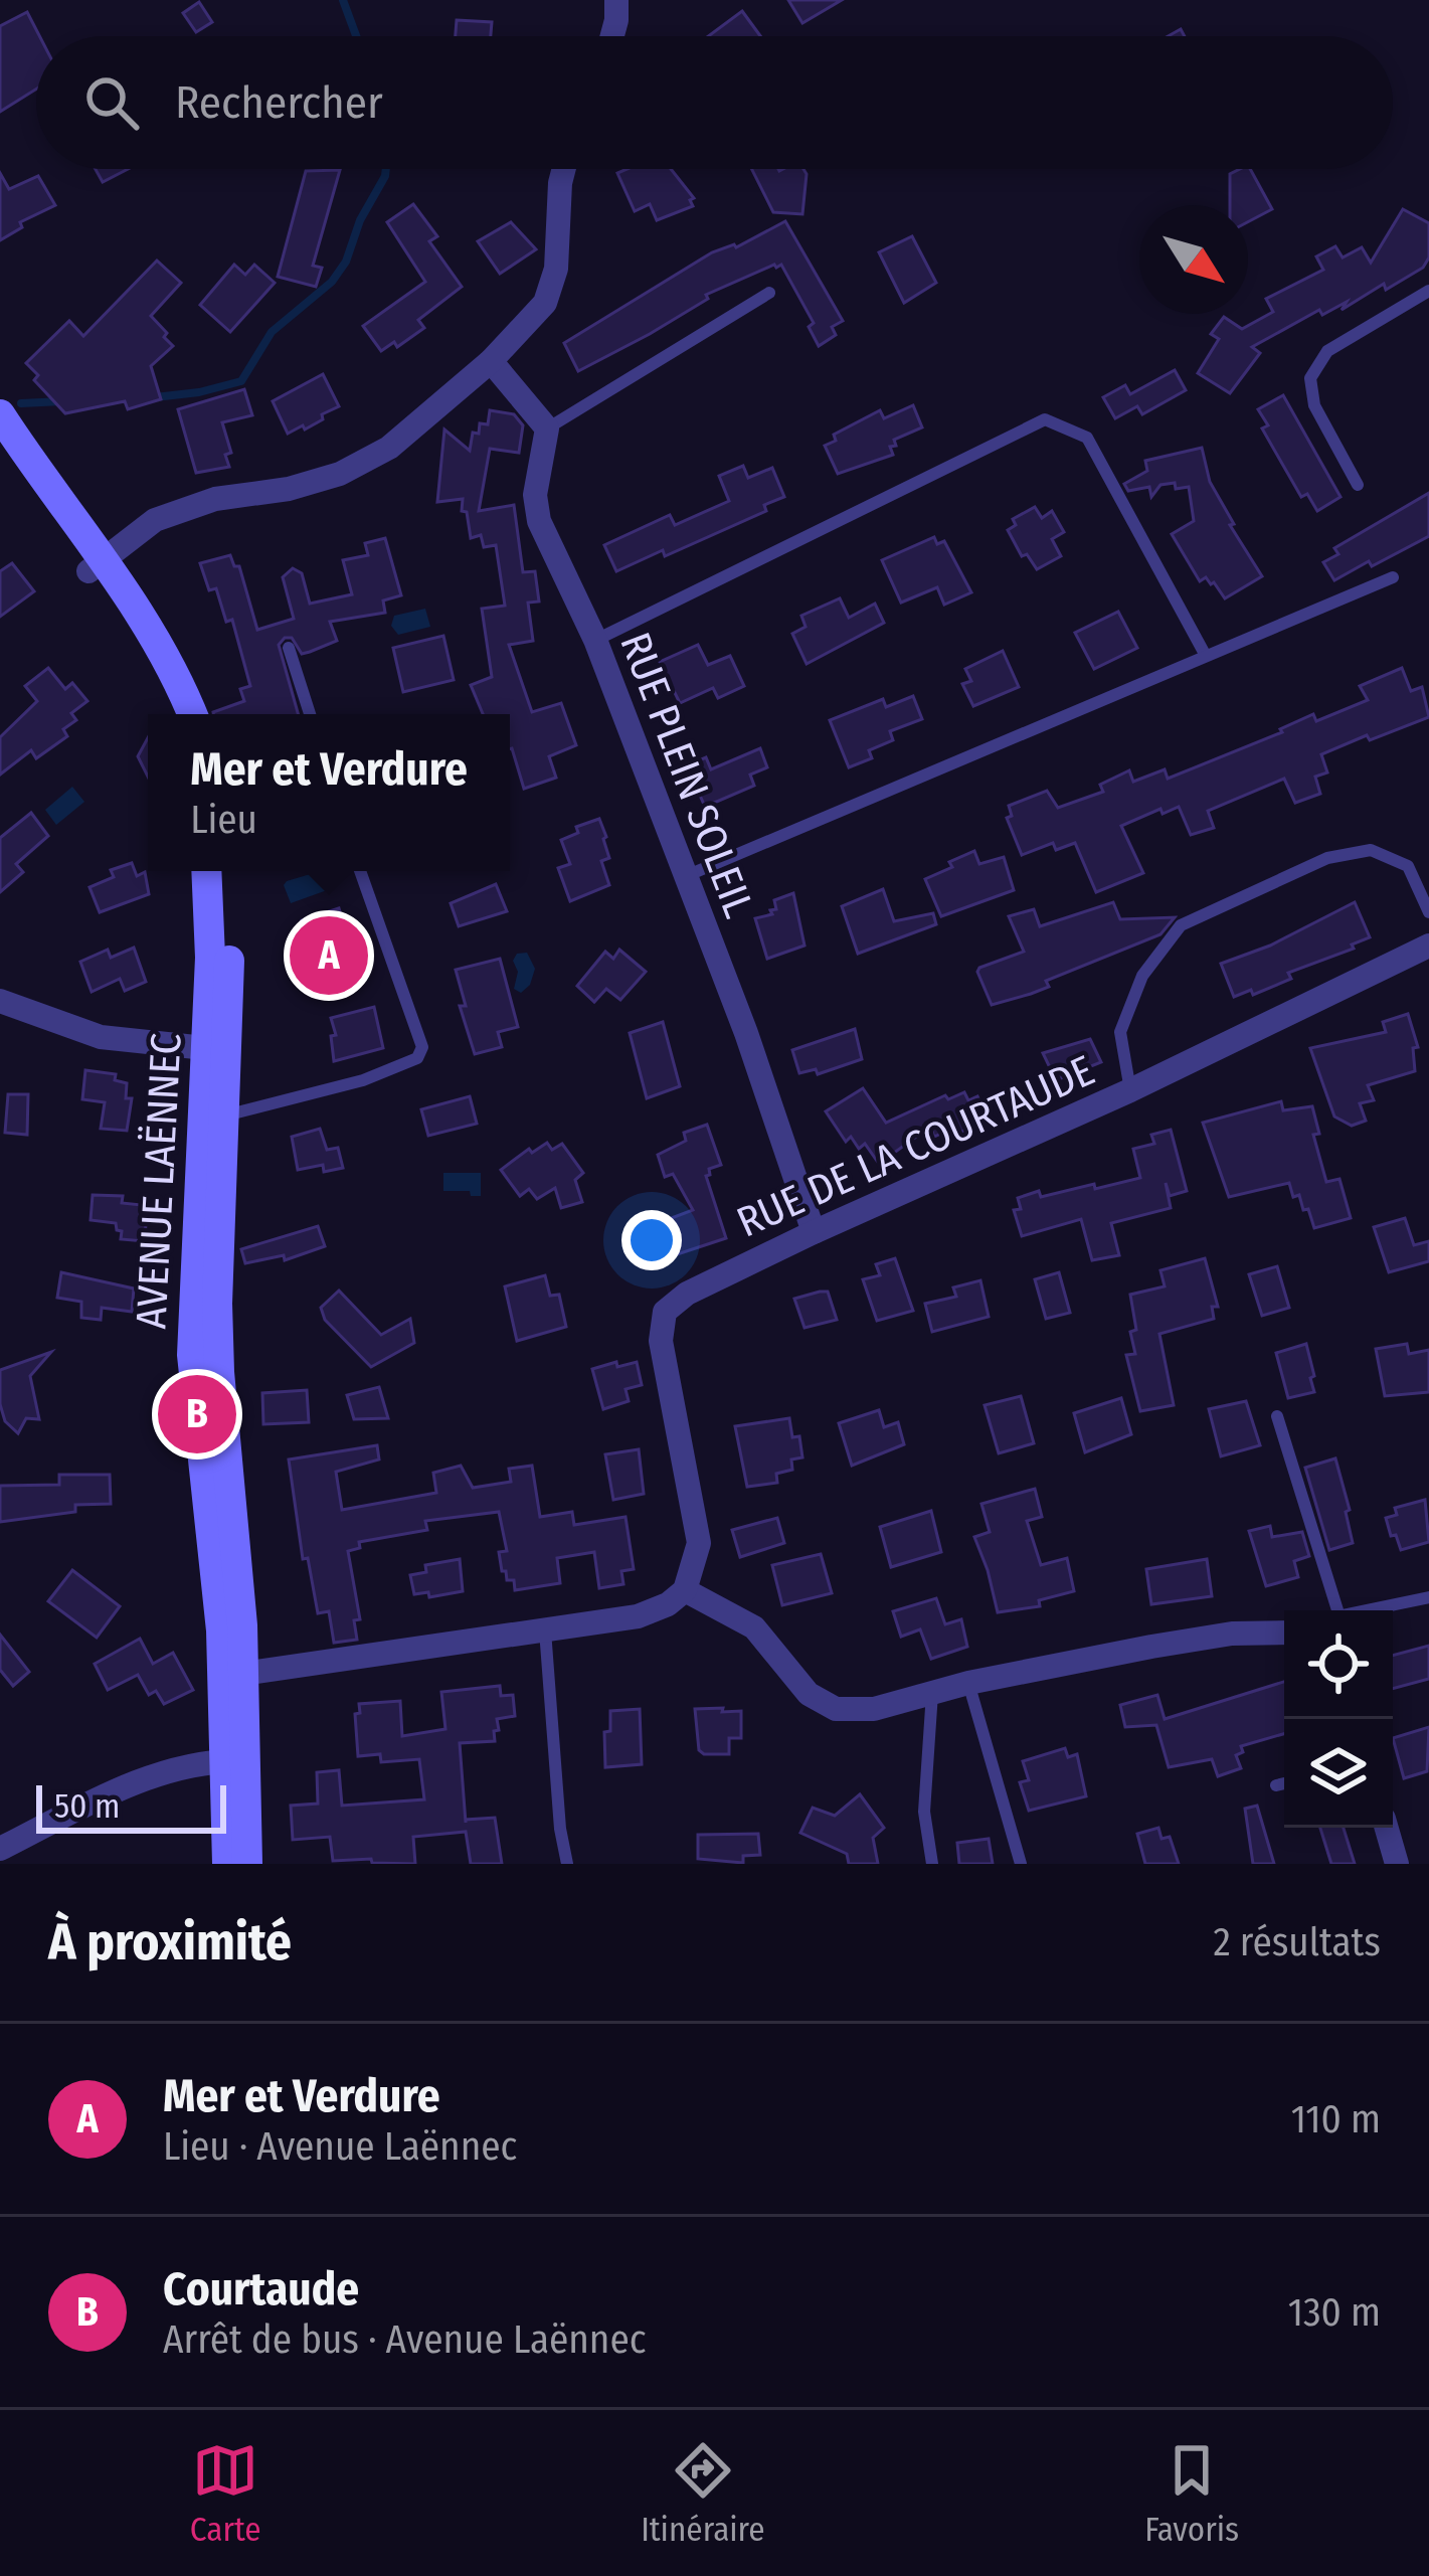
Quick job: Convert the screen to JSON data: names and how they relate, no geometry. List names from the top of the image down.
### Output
{
  "streets": {
    "main road": ["AVENUE LAËNNEC"],
    "street": ["RUE PLEIN SOLEIL", "RUE DE LA COURTAUDE"]
  },
  "crossings": [
    ["RUE PLEIN SOLEIL", "RUE DE LA COURTAUDE"]
  ],
  "scale_bar": "50 m",
  "north": "bottom right",
  "page": {
    "search": "Rechercher",
    "popup": ["Mer et Verdure", "Lieu"],
    "pins": ["A", "B"],
    "scale": "50 m",
    "heading": ["À proximité", "2 résultats"],
    "list": [
      {
        "mark": "A",
        "name": "Mer et Verdure",
        "note": "Lieu · Avenue Laënnec",
        "value": "110 m"
      },
      {
        "mark": "B",
        "name": "Courtaude",
        "note": "Arrêt de bus · Avenue Laënnec",
        "value": "130 m"
      }
    ],
    "nav": ["Carte", "Itinéraire", "Favoris"]
  }
}
